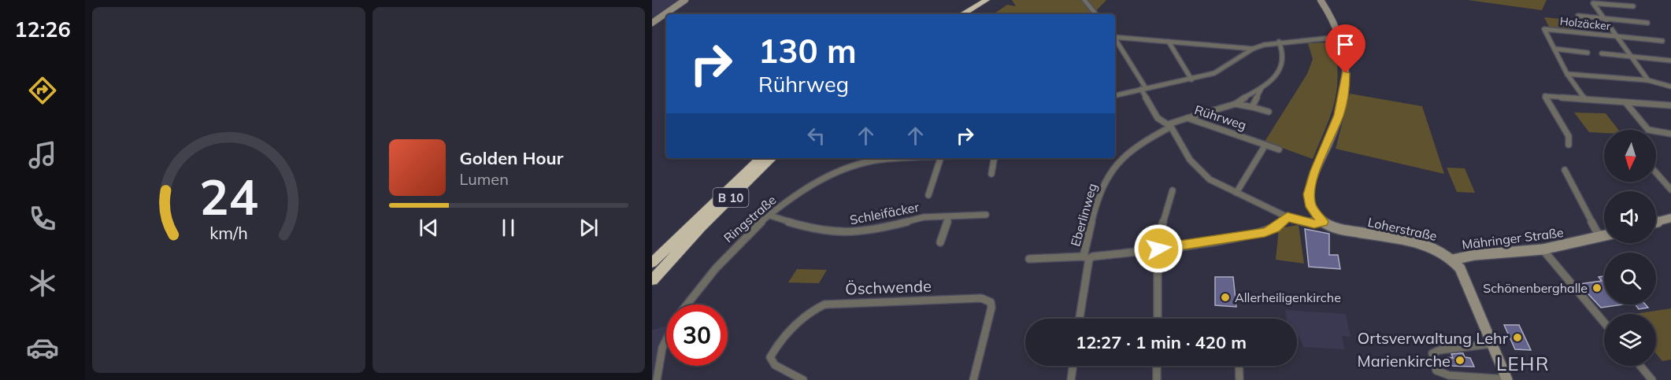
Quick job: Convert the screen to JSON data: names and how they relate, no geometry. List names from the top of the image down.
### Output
{
  "streets": {
    "highway": ["B 10"],
    "street": [
      "Holzäcker",
      "Rührweg",
      "Schleifäcker",
      "Eberlinweg",
      "Ringstraße",
      "Loherstraße",
      "Mähringer Straße",
      "Öschwende"
    ]
  },
  "crossings": [
    ["Rührweg", "Eberlinweg"],
    ["Schleifäcker", "Ringstraße"],
    ["Loherstraße", "Mähringer Straße"]
  ],
  "districts": ["LEHR"],
  "places": [
    "Schönenberghalle",
    "Allerheiligenkirche",
    "Ortsverwaltung Lehr",
    "Marienkirche"
  ],
  "north": "bottom",
  "page": {
    "tabs": "12:26",
    "turn": ["130 m", "Rührweg"],
    "song": ["Golden Hour", "Lumen"],
    "limit": "30",
    "trip": "12:27 · 1 min · 420 m",
    "gauge": ["24", "km/h"]
  }
}
